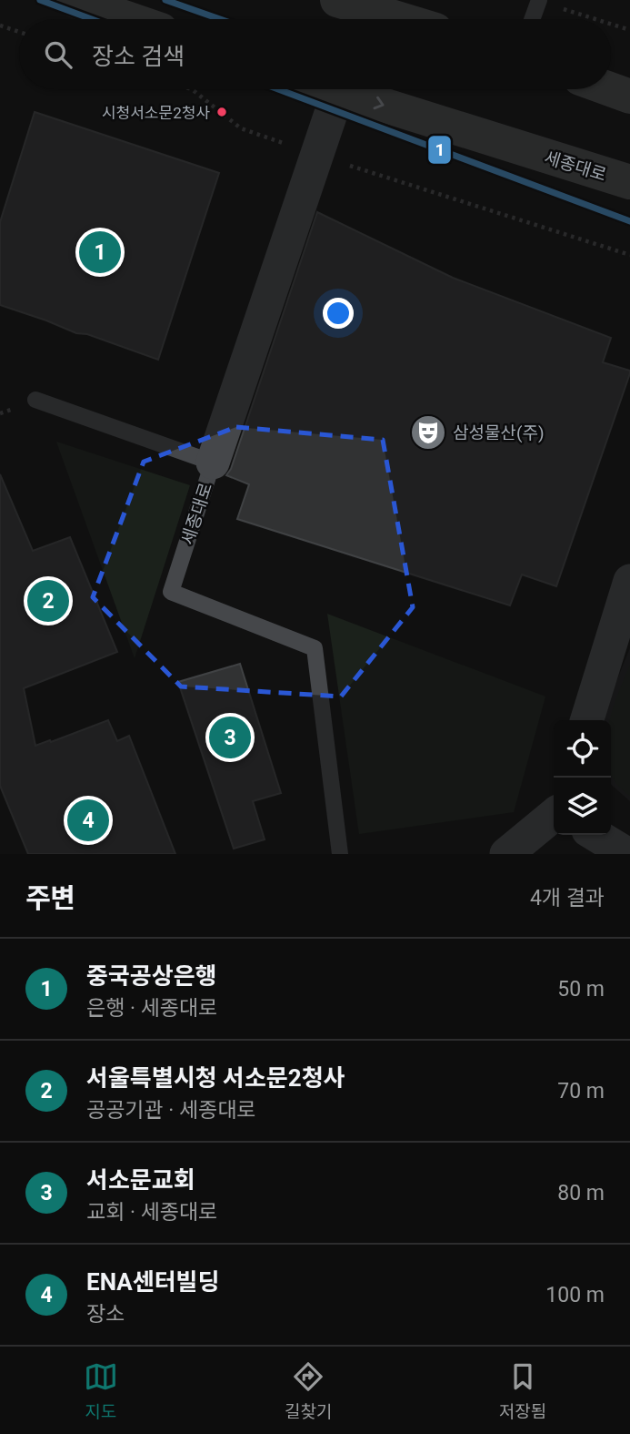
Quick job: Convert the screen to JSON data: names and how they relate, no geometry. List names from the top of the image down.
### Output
{
  "streets": {
    "main road": ["세종대로"]
  },
  "places": {
    "other": ["시청서소문2청사"],
    "theatre": ["삼성물산(주)"]
  },
  "lines": ["transit line 1"],
  "page": {
    "search": "장소 검색",
    "pins": [
      "1",
      "2",
      "3",
      "4"
    ],
    "heading": ["주변", "4개 결과"],
    "list": [
      {
        "mark": "1",
        "name": "중국공상은행",
        "note": "은행 · 세종대로",
        "value": "50 m"
      },
      {
        "mark": "2",
        "name": "서울특별시청 서소문2청사",
        "note": "공공기관 · 세종대로",
        "value": "70 m"
      },
      {
        "mark": "3",
        "name": "서소문교회",
        "note": "교회 · 세종대로",
        "value": "80 m"
      },
      {
        "mark": "4",
        "name": "ENA센터빌딩",
        "note": "장소",
        "value": "100 m"
      }
    ],
    "nav": ["지도", "길찾기", "저장됨"]
  }
}
